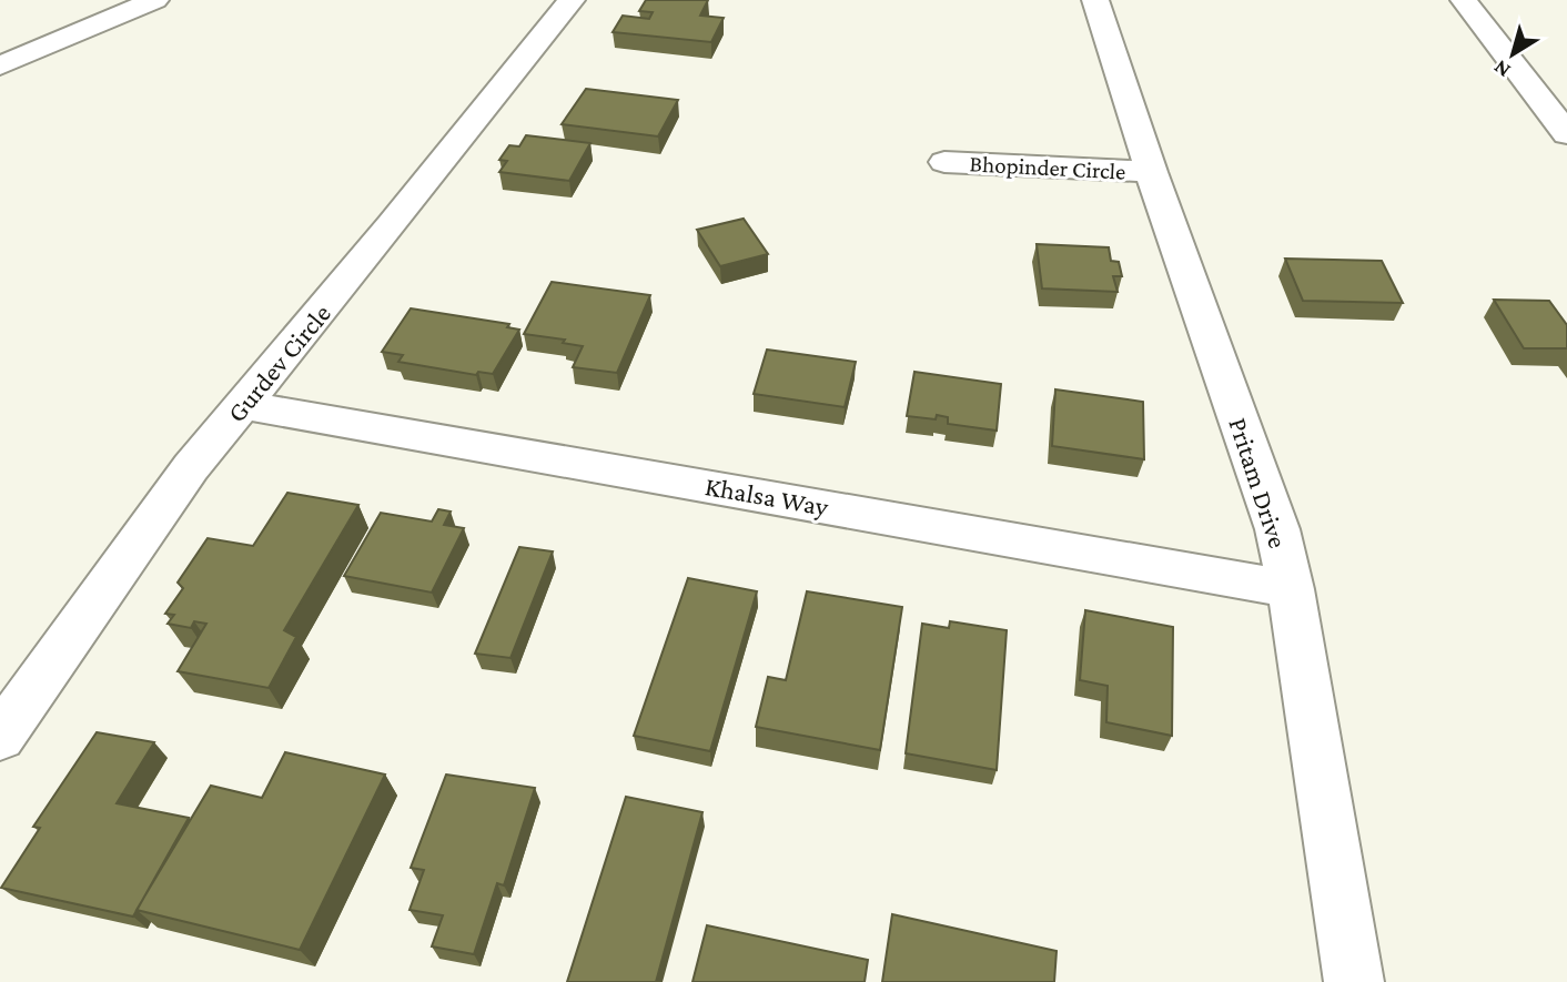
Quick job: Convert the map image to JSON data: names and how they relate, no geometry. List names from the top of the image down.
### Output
{
  "streets": {
    "street": [
      "Bhopinder Circle",
      "Gurdev Circle",
      "Pritam Drive",
      "Khalsa Way"
    ]
  },
  "crossings": [
    ["Bhopinder Circle", "Pritam Drive"],
    ["Gurdev Circle", "Khalsa Way"],
    ["Pritam Drive", "Khalsa Way"]
  ],
  "north": "bottom left"
}
